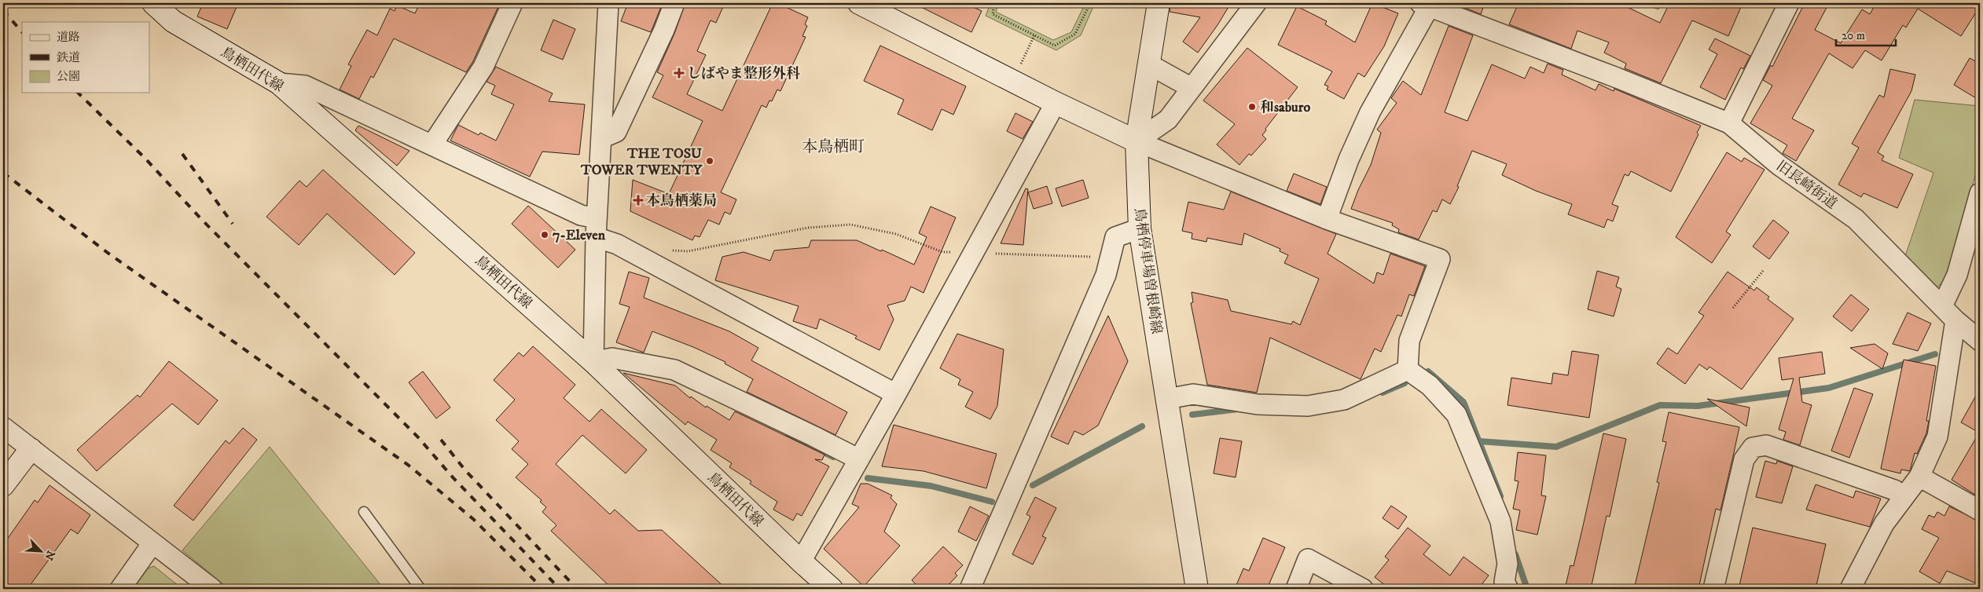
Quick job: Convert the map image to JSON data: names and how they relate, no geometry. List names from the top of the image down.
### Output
{
  "streets": {
    "main road": ["鳥栖田代線", "鳥栖停車場曽根崎線"],
    "street": ["旧長崎街道"]
  },
  "districts": ["本鳥栖町"],
  "places": {
    "health": ["しばやま整形外科", "本鳥栖薬局"],
    "other": ["和saburo", "THE TOSU TOWER TWENTY", "7-Eleven"]
  },
  "legend": ["道路", "鉄道", "公園"],
  "scale_bar": "20 m",
  "north": "bottom right"
}
